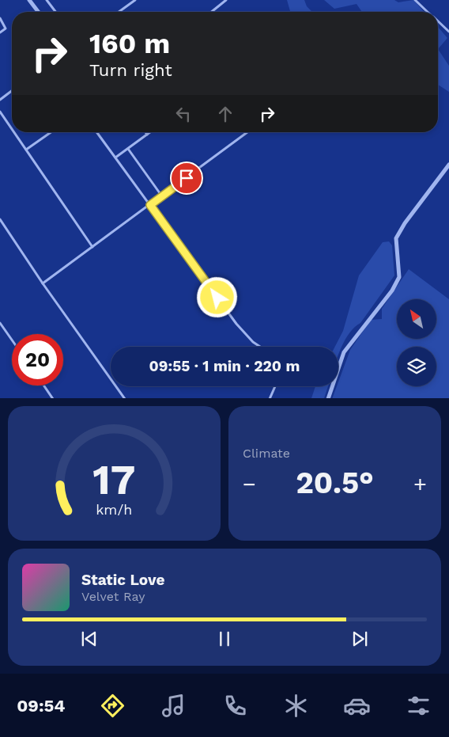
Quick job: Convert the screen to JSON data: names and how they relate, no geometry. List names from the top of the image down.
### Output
{
  "north": "top left",
  "page": {
    "turn": ["160 m", "Turn right"],
    "limit": "20",
    "trip": "09:55 · 1 min · 220 m",
    "tile": "Climate",
    "heat": ["−", "20.5°", "+"],
    "song": ["Static Love", "Velvet Ray"],
    "tabs": "09:54",
    "gauge": ["17", "km/h"]
  }
}
